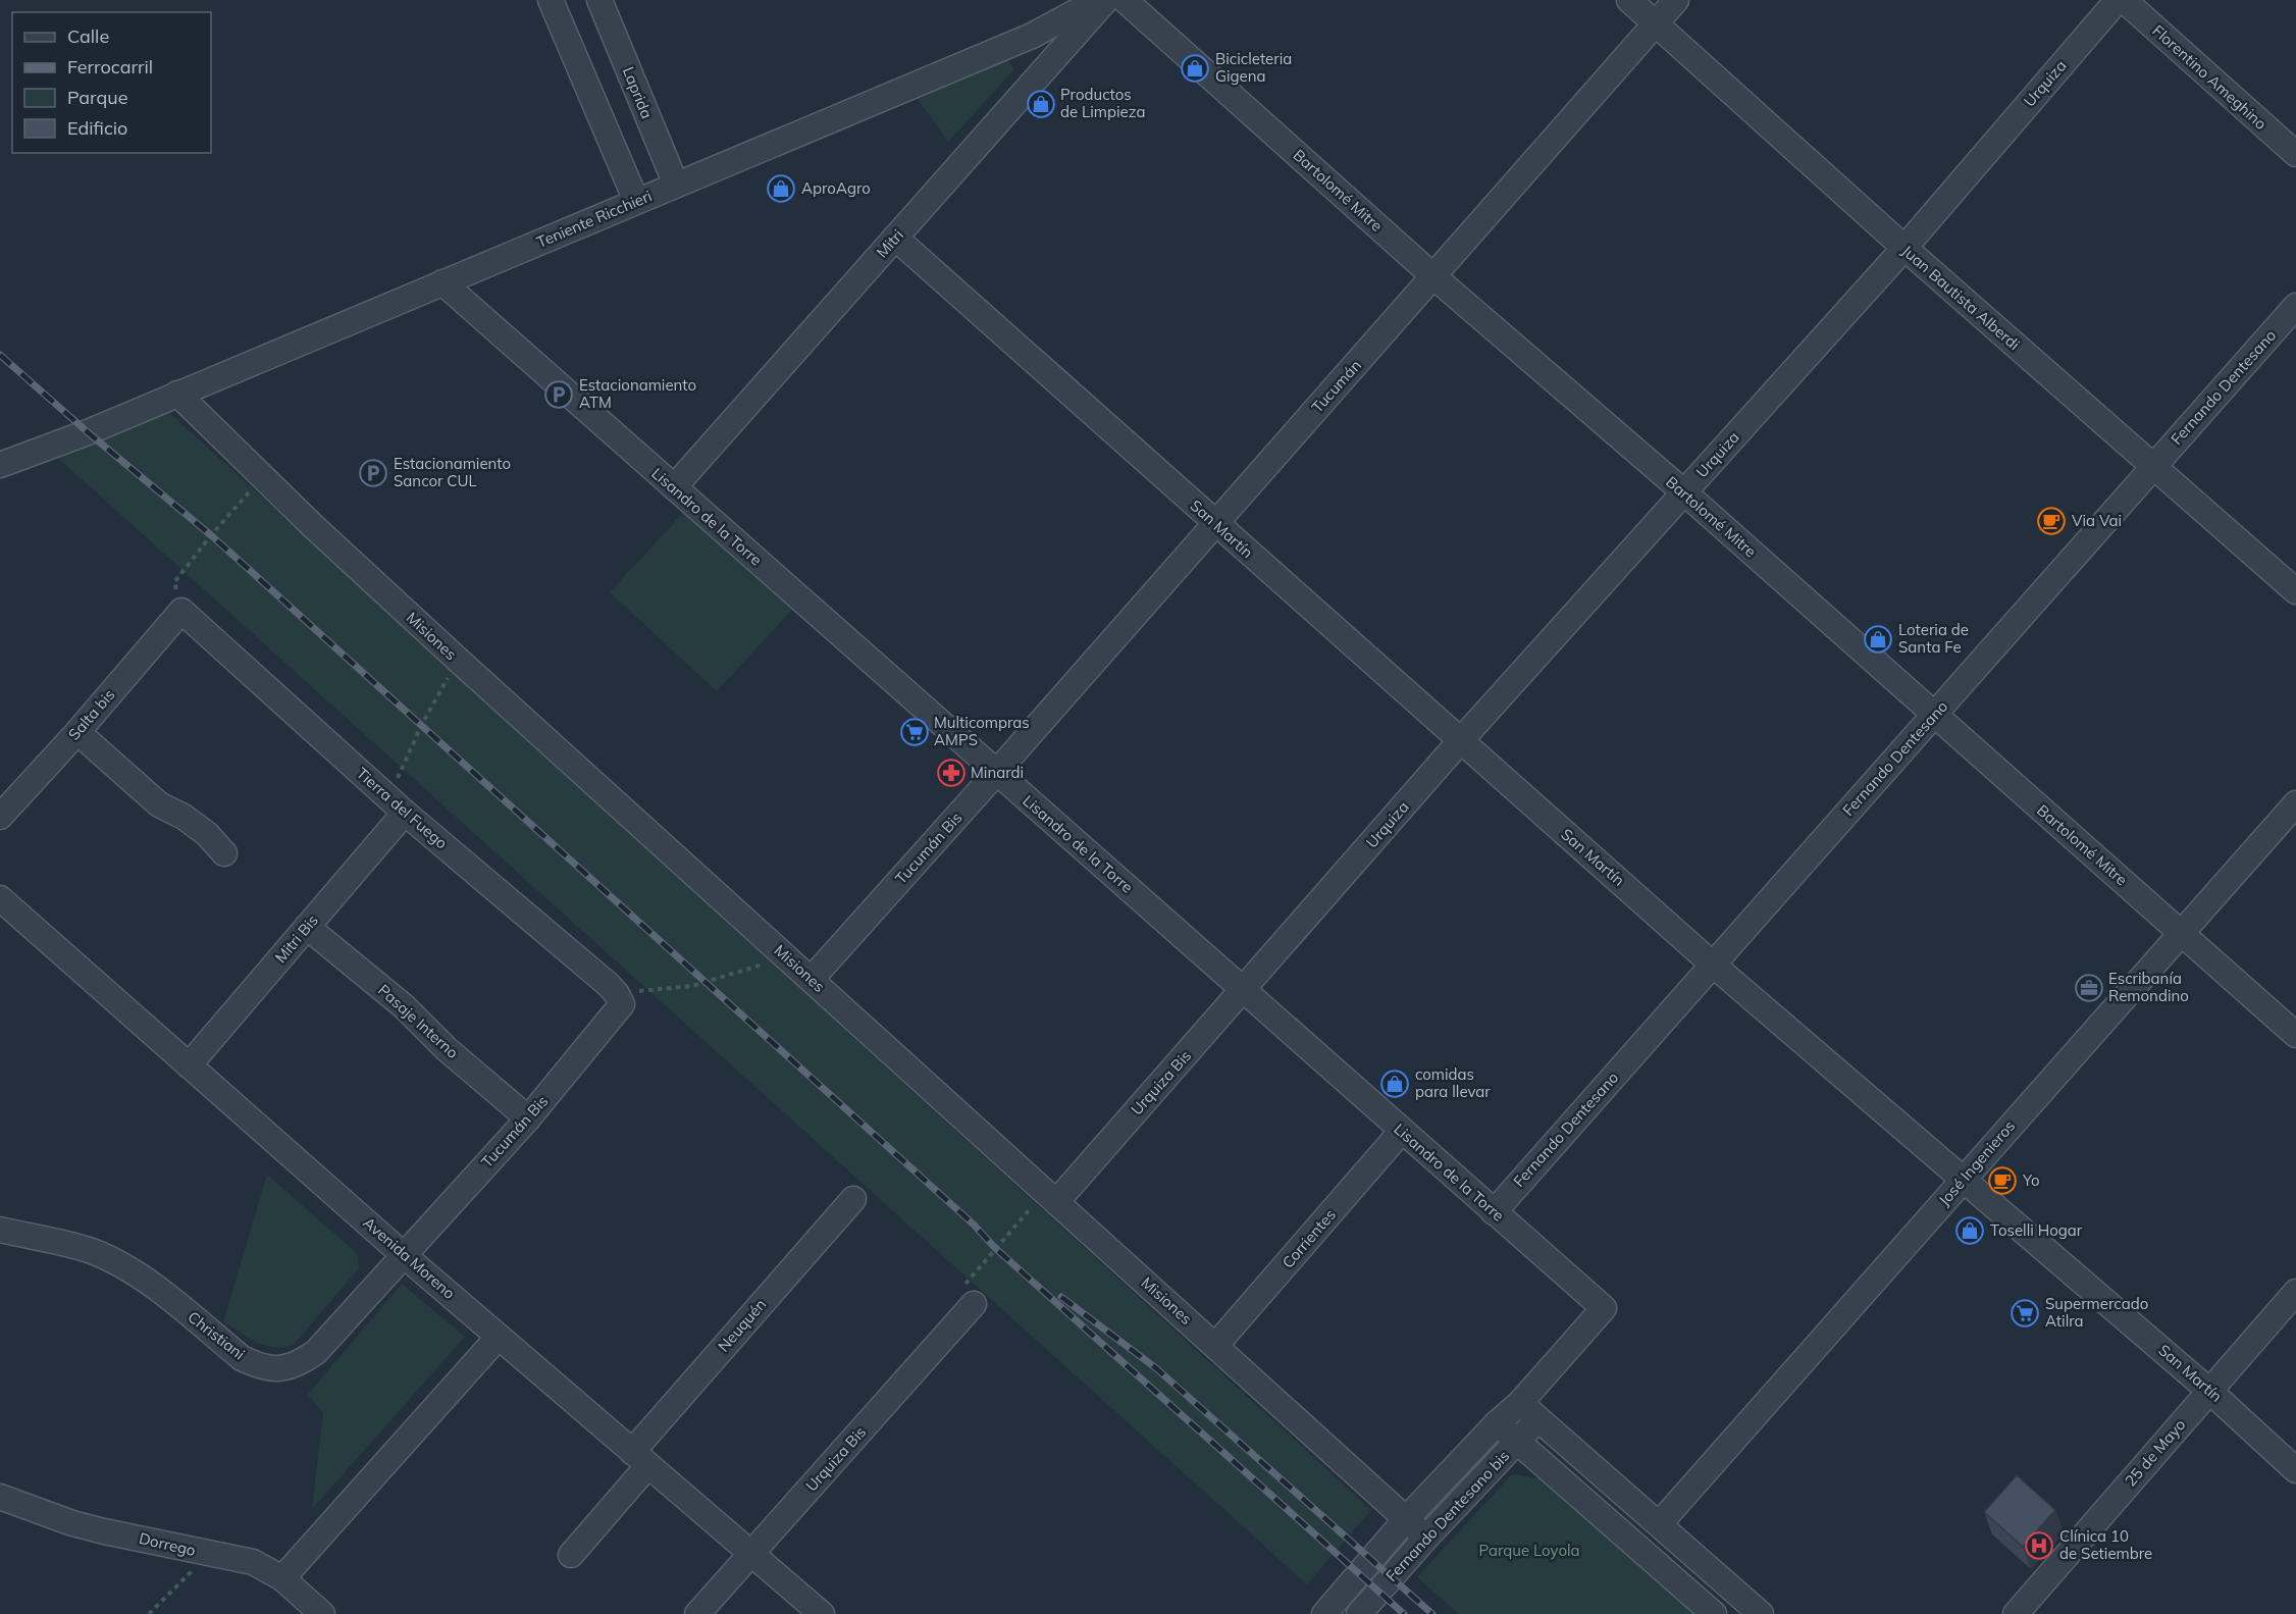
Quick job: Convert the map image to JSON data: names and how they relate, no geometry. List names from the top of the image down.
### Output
{
  "streets": {
    "street": [
      "Florentino Ameghino",
      "Urquiza",
      "Laprida",
      "Bartolomé Mitre",
      "Teniente Ricchieri",
      "Mitri",
      "Juan Bautista Alberdi",
      "Tucumán",
      "Fernando Dentesano",
      "Lisandro de la Torre",
      "San Martín",
      "Misiones",
      "Salta bis",
      "Tierra del Fuego",
      "Tucumán Bis",
      "Mitri Bis",
      "Pasaje Interno",
      "Urquiza Bis",
      "José Ingenieros",
      "Corrientes",
      "Avenida Moreno",
      "Neuquén",
      "Christiani",
      "25 de Mayo",
      "Fernando Dentesano bis",
      "Dorrego"
    ]
  },
  "crossings": [
    ["Urquiza", "Bartolomé Mitre"],
    ["Urquiza", "Juan Bautista Alberdi"],
    ["Urquiza", "Lisandro de la Torre"],
    ["Urquiza", "San Martín"],
    ["Urquiza", "Urquiza Bis"],
    ["Laprida", "Teniente Ricchieri"],
    ["Bartolomé Mitre", "Tucumán"],
    ["Bartolomé Mitre", "Fernando Dentesano"],
    ["Bartolomé Mitre", "José Ingenieros"],
    ["Teniente Ricchieri", "Lisandro de la Torre"],
    ["Teniente Ricchieri", "Misiones"],
    ["Mitri", "Lisandro de la Torre"],
    ["Mitri", "San Martín"],
    ["Juan Bautista Alberdi", "Tucumán"],
    ["Juan Bautista Alberdi", "Fernando Dentesano"],
    ["Tucumán", "Lisandro de la Torre"],
    ["Tucumán", "San Martín"],
    ["Tucumán", "Tucumán Bis"],
    ["Fernando Dentesano", "Lisandro de la Torre"],
    ["Fernando Dentesano", "San Martín"],
    ["Lisandro de la Torre", "Tucumán Bis"],
    ["Lisandro de la Torre", "Urquiza Bis"],
    ["Lisandro de la Torre", "Corrientes"],
    ["San Martín", "José Ingenieros"],
    ["San Martín", "25 de Mayo"],
    ["Misiones", "Tucumán Bis"],
    ["Misiones", "Urquiza Bis"],
    ["Misiones", "Corrientes"],
    ["Misiones", "Fernando Dentesano bis"],
    ["Salta bis", "Tierra del Fuego"],
    ["Tierra del Fuego", "Tucumán Bis"],
    ["Tierra del Fuego", "Mitri Bis"],
    ["Tucumán Bis", "Pasaje Interno"],
    ["Tucumán Bis", "Avenida Moreno"],
    ["Tucumán Bis", "Christiani"],
    ["Mitri Bis", "Pasaje Interno"],
    ["Mitri Bis", "Avenida Moreno"],
    ["Urquiza Bis", "Avenida Moreno"],
    ["Avenida Moreno", "Neuquén"],
    ["Avenida Moreno", "Christiani"]
  ],
  "parks": ["Parque Loyola"],
  "places": {
    "shop": [
      "Bicicleteria Gigena",
      "Productos de Limpieza",
      "AproAgro",
      "Loteria de Santa Fe",
      "comidas para llevar",
      "Toselli Hogar"
    ],
    "parking": ["Estacionamiento ATM", "Estacionamiento Sancor CUL"],
    "cafe": ["Via Vai", "Yo"],
    "supermarket": ["Multicompras AMPS", "Supermercado Atilra"],
    "pharmacy": ["Minardi"],
    "office": ["Escribanía Remondino"],
    "hospital": ["Clínica 10 de Setiembre"]
  },
  "legend": [
    "Calle",
    "Ferrocarril",
    "Parque",
    "Edificio"
  ]
}
